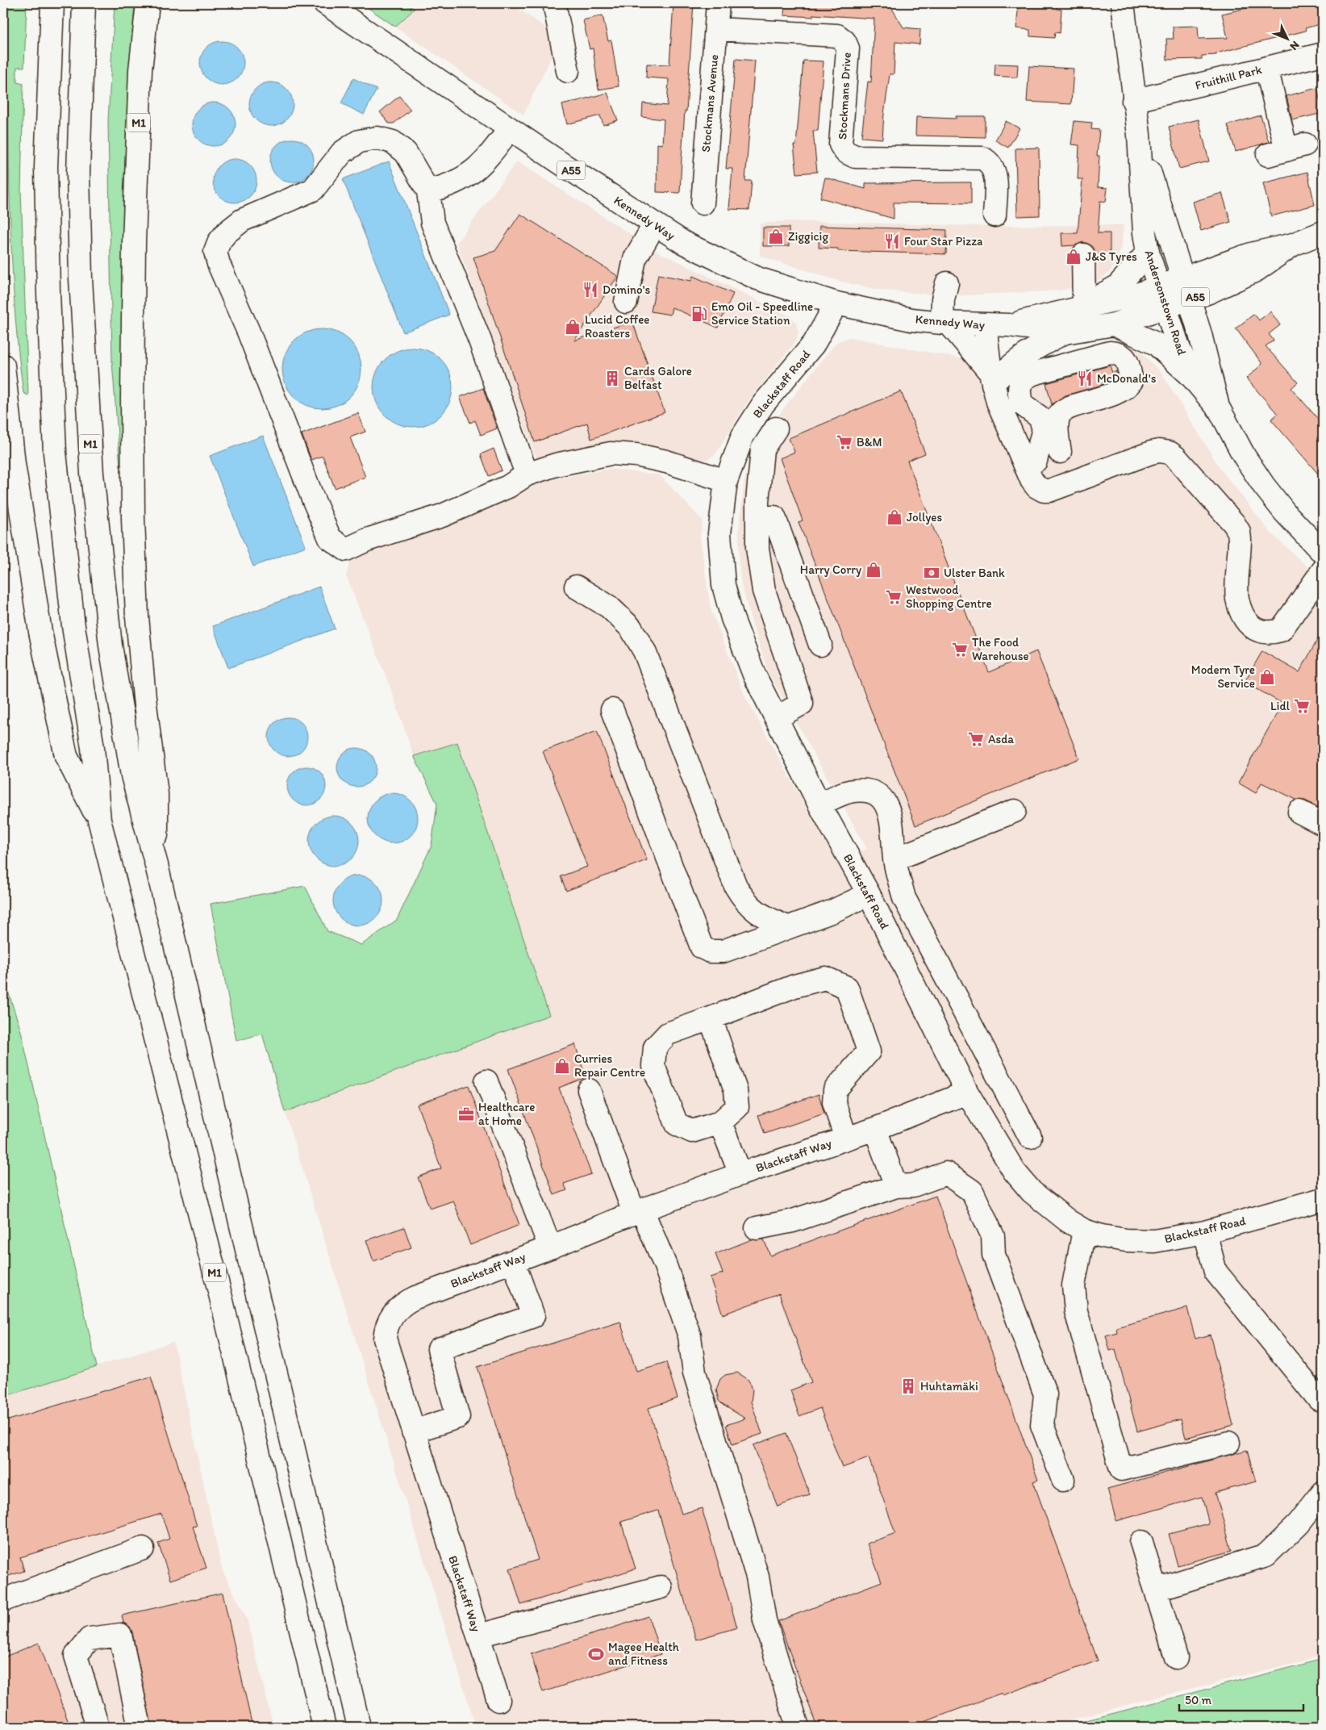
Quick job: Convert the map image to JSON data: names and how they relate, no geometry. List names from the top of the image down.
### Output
{
  "streets": {
    "main road": [
      "Fruithill Park",
      "Stockmans Drive",
      "Stockmans Avenue",
      "M1",
      "A55",
      "Kennedy Way",
      "Andersonstown Road",
      "Blackstaff Road",
      "Blackstaff Way"
    ]
  },
  "crossings": [
    ["Fruithill Park", "Andersonstown Road"],
    ["Stockmans Drive", "Stockmans Avenue"],
    ["Kennedy Way", "Andersonstown Road"],
    ["Kennedy Way", "Blackstaff Road"],
    ["Blackstaff Road", "Blackstaff Way"]
  ],
  "places": {
    "shop": [
      "Ziggicig",
      "J&S Tyres",
      "Lucid Coffee Roasters",
      "Jollyes",
      "Harry Corry",
      "Modern Tyre Service",
      "Curries Repair Centre"
    ],
    "restaurant": ["Four Star Pizza", "Domino's", "McDonald's"],
    "fuel station": ["Emo Oil - Speedline Service Station"],
    "building": ["Cards Galore Belfast", "Huhtamäki"],
    "supermarket": [
      "B&M",
      "Westwood Shopping Centre",
      "The Food Warehouse",
      "Lidl",
      "Asda"
    ],
    "bank": ["Ulster Bank"],
    "office": ["Healthcare at Home"],
    "sports": ["Magee Health and Fitness"]
  },
  "scale_bar": "50 m",
  "north": "bottom right"
}
